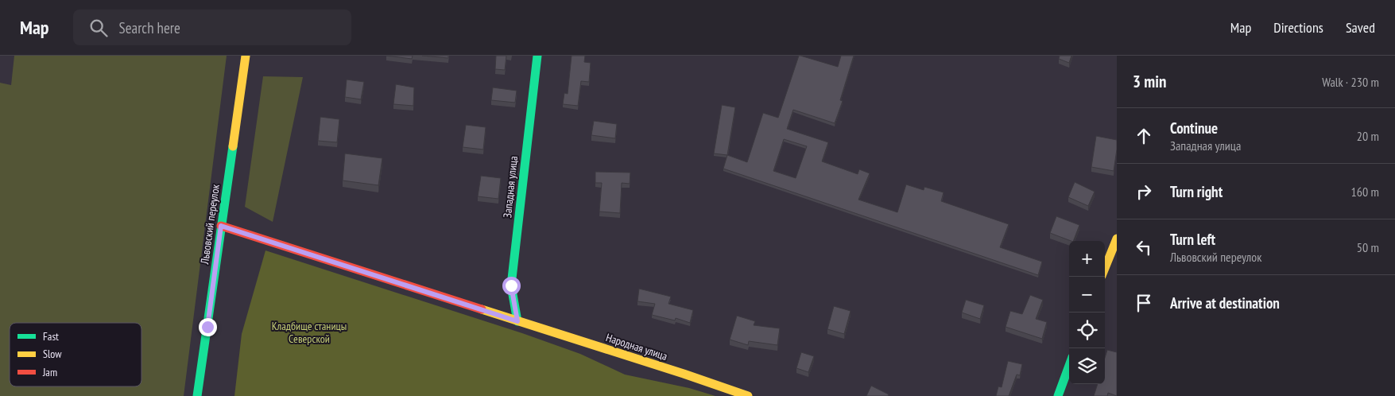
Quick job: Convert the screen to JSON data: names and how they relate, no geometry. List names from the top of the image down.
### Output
{
  "streets": {
    "street": ["Западная улица", "Львовский переулок", "Народная улица"]
  },
  "crossings": [
    ["Западная улица", "Народная улица"],
    ["Львовский переулок", "Народная улица"]
  ],
  "parks": ["Кладбище станицы Северской"],
  "legend": ["Fast", "Slow", "Jam"],
  "page": {
    "header": "Map",
    "search": "Search here",
    "nav": ["Map", "Directions", "Saved"],
    "heading": ["3 min", "Walk · 230 m"],
    "list": [
      ["Continue", "Западная улица", "20 m"],
      ["Turn right", "160 m"],
      ["Turn left", "Львовский переулок", "50 m"],
      "Arrive at destination"
    ],
    "map_buttons": ["+", "−"]
  }
}
